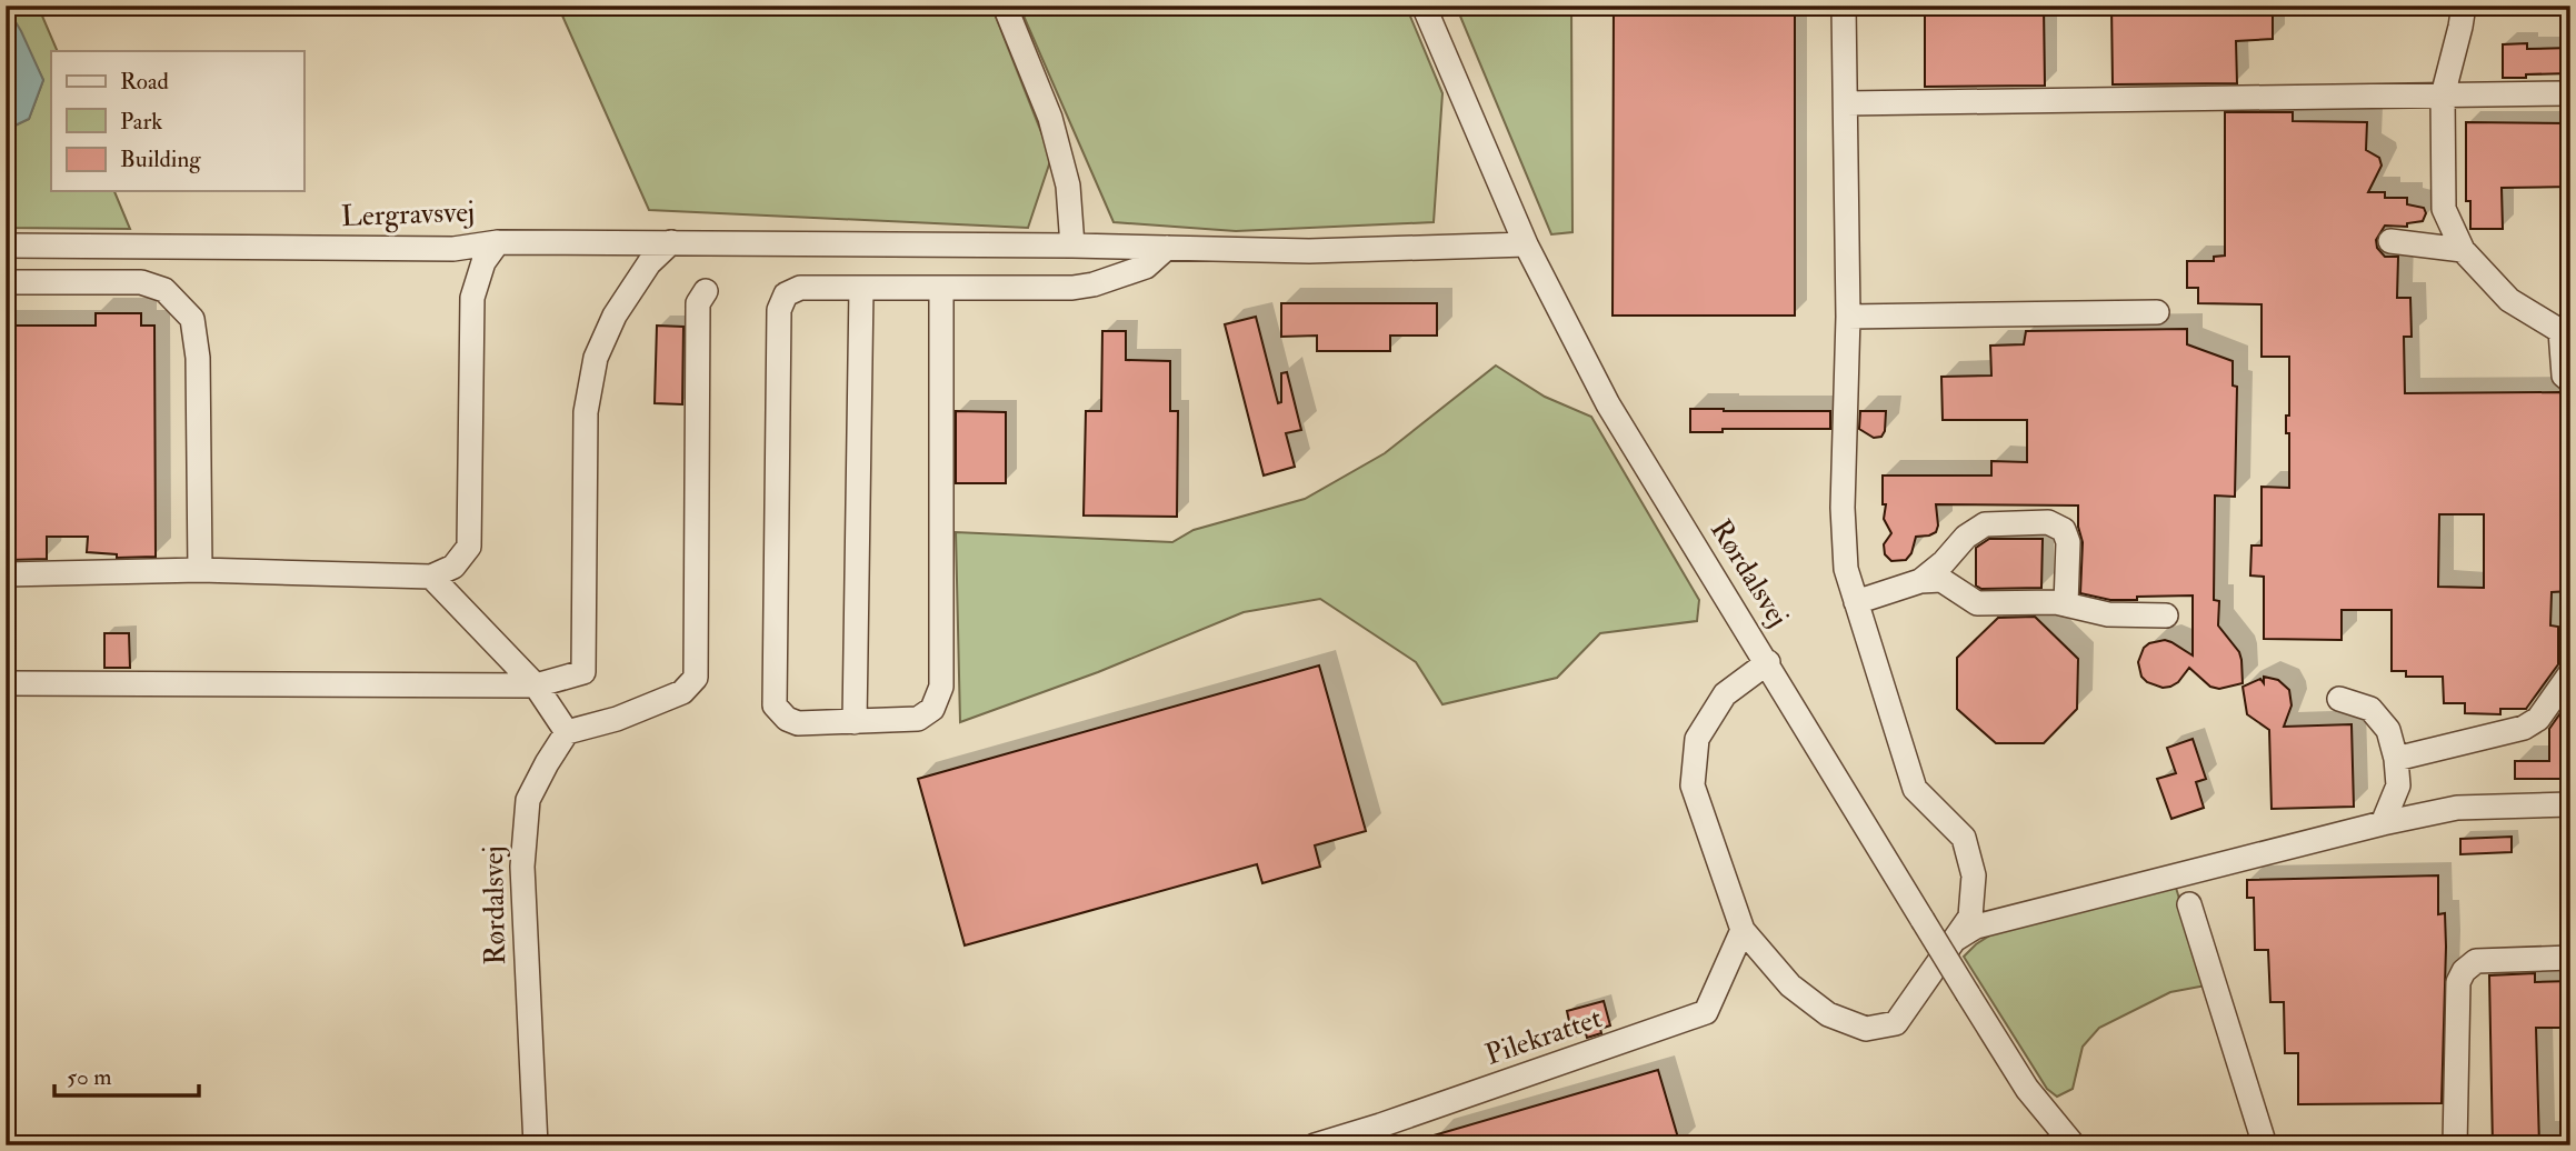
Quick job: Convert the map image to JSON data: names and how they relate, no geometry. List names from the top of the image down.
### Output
{
  "streets": {
    "street": ["Lergravsvej", "Rørdalsvej", "Pilekrattet"]
  },
  "legend": ["Road", "Park", "Building"],
  "scale_bar": "50 m"
}
